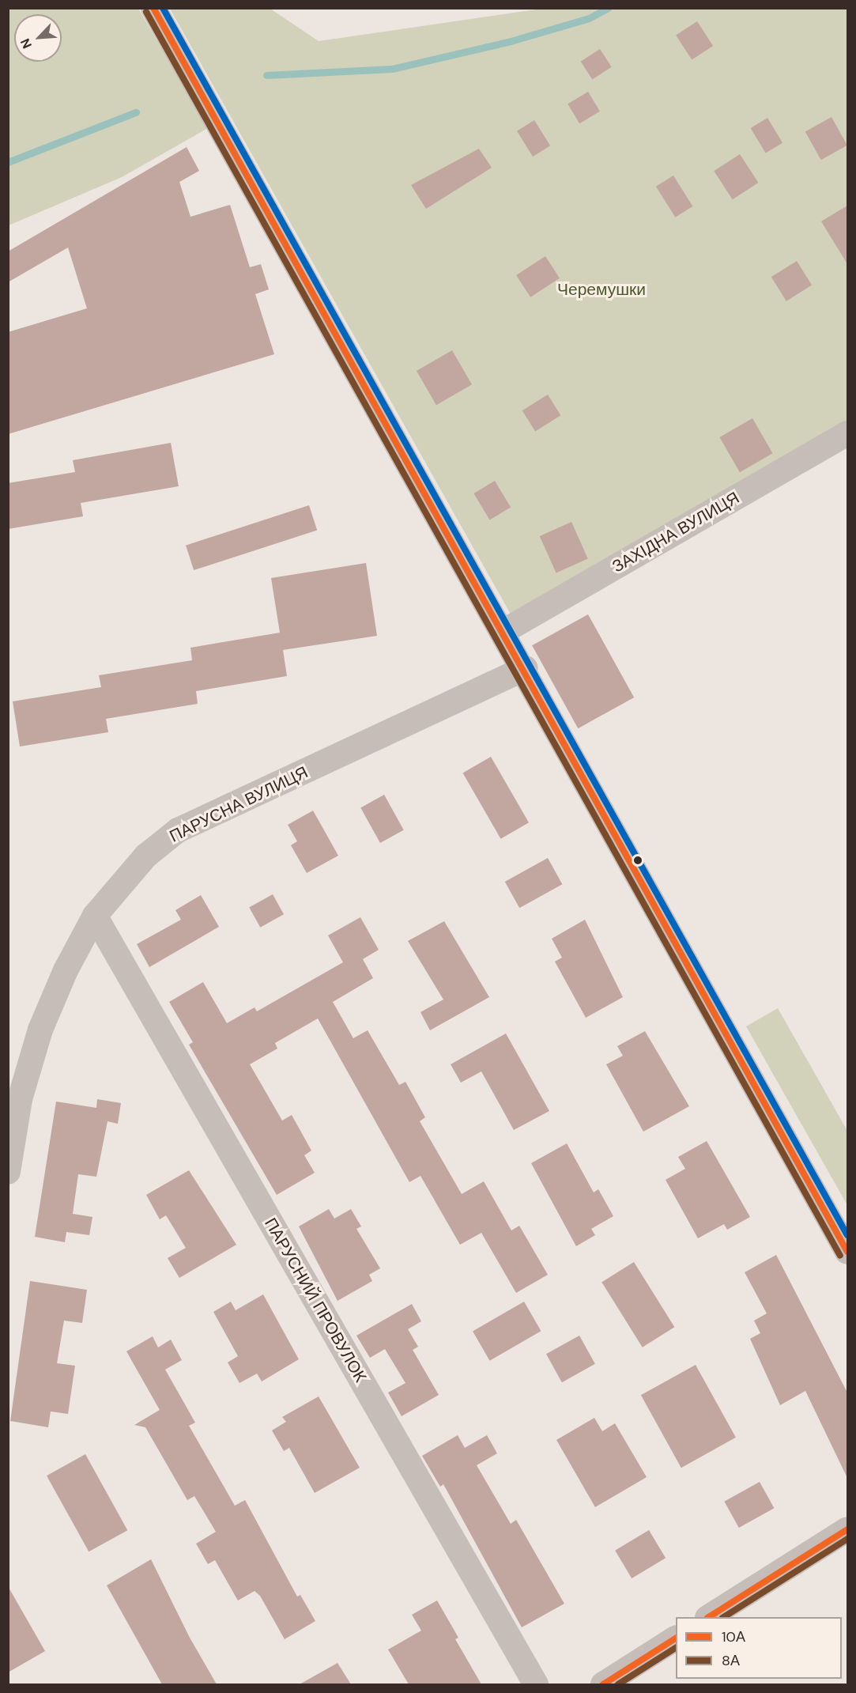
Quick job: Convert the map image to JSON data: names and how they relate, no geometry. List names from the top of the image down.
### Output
{
  "streets": {
    "street": ["ЗАХІДНА ВУЛИЦЯ", "ПАРУСНА ВУЛИЦЯ", "ПАРУСНИЙ ПРОВУЛОК"]
  },
  "crossings": [
    ["ПАРУСНА ВУЛИЦЯ", "ПАРУСНИЙ ПРОВУЛОК"]
  ],
  "parks": ["Черемушки"],
  "lines": ["transit line 10А", "transit line 8А"],
  "legend": ["10А", "8А"],
  "north": "bottom left"
}
